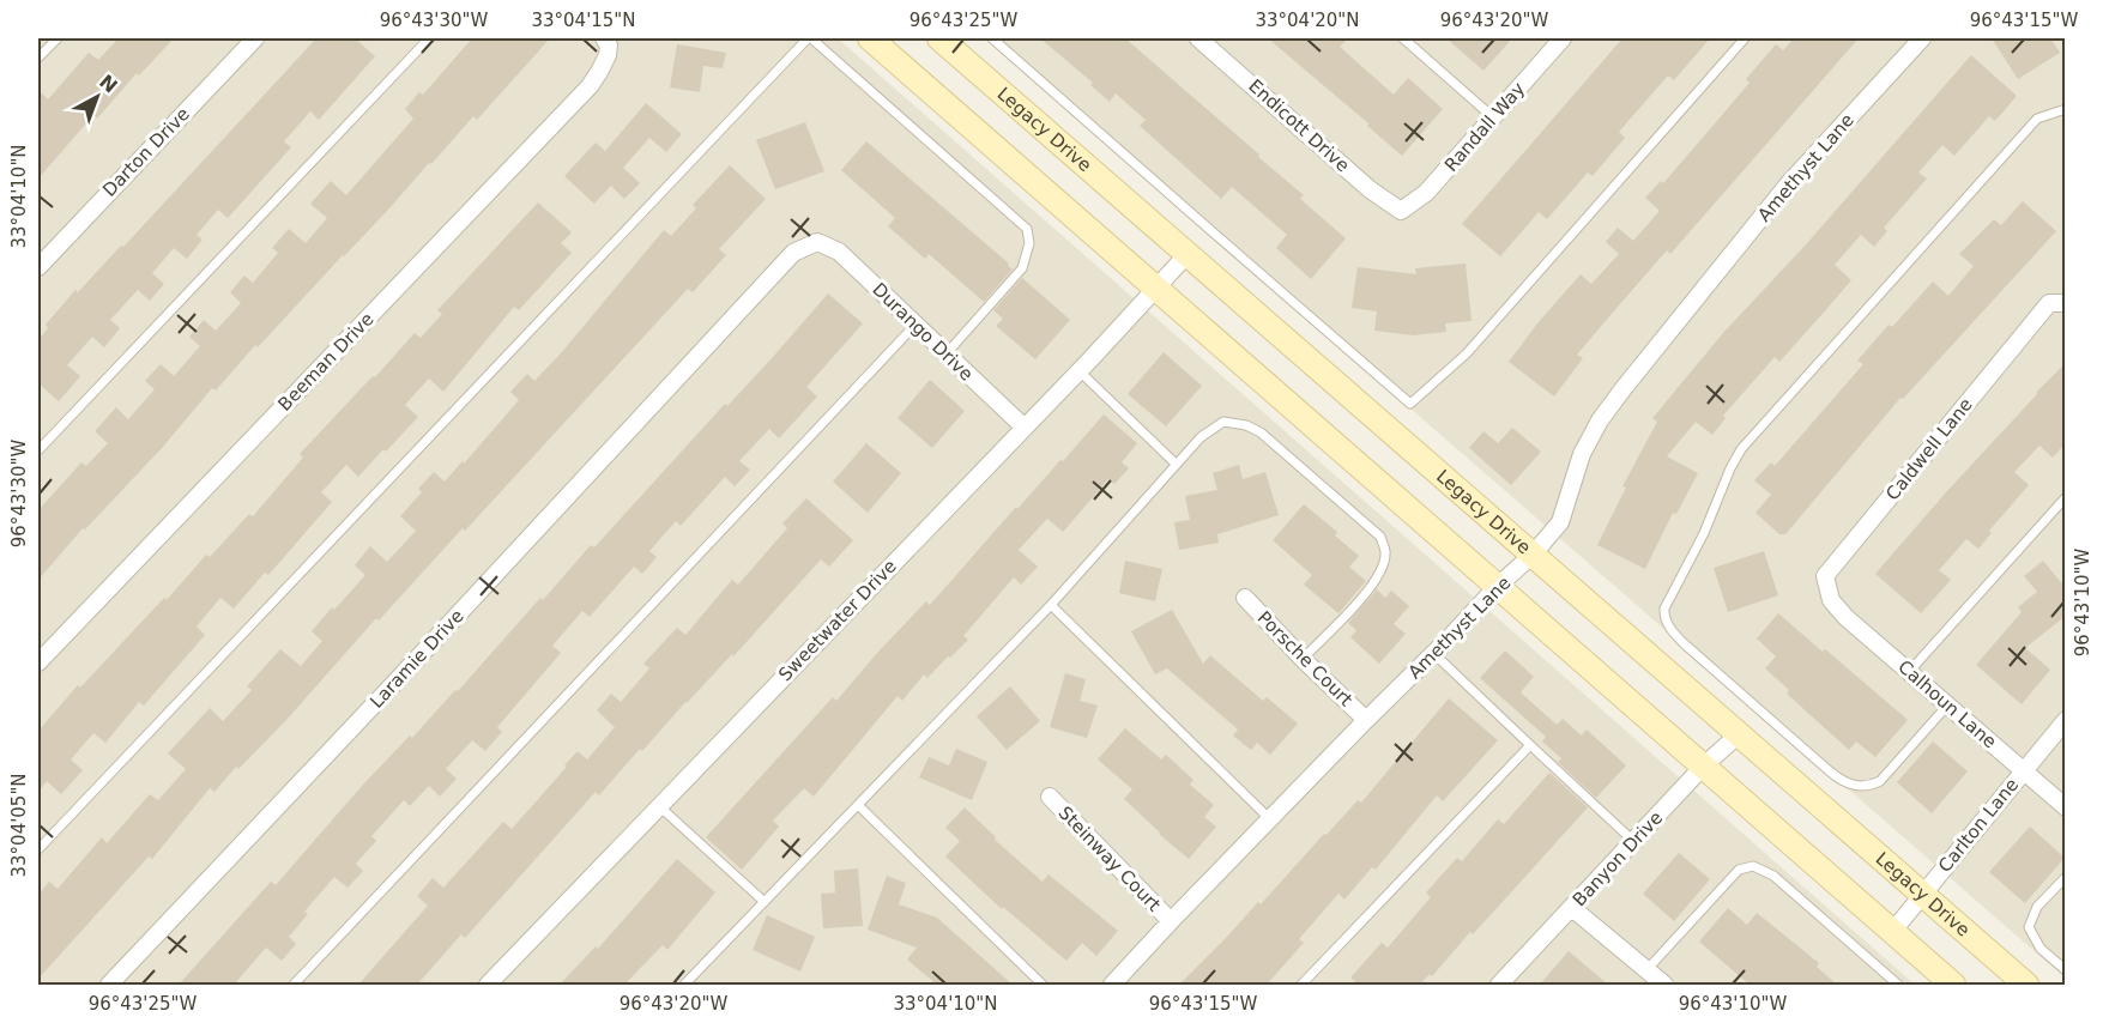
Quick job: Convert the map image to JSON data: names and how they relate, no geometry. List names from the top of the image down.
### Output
{
  "streets": {
    "main road": ["Legacy Drive"],
    "street": [
      "Endicott Drive",
      "Randall Way",
      "Darton Drive",
      "Amethyst Lane",
      "Durango Drive",
      "Beeman Drive",
      "Caldwell Lane",
      "Sweetwater Drive",
      "Laramie Drive",
      "Porsche Court",
      "Calhoun Lane",
      "Carlton Lane",
      "Steinway Court",
      "Banyon Drive"
    ]
  },
  "crossings": [
    ["Endicott Drive", "Randall Way"],
    ["Legacy Drive", "Amethyst Lane"],
    ["Legacy Drive", "Sweetwater Drive"],
    ["Legacy Drive", "Carlton Lane"],
    ["Legacy Drive", "Banyon Drive"],
    ["Amethyst Lane", "Porsche Court"],
    ["Amethyst Lane", "Steinway Court"],
    ["Durango Drive", "Sweetwater Drive"],
    ["Durango Drive", "Laramie Drive"],
    ["Caldwell Lane", "Calhoun Lane"],
    ["Calhoun Lane", "Carlton Lane"]
  ],
  "north": "top right",
  "coordinates": [
    "96°43'30\"W",
    "33°04'15\"N",
    "96°43'25\"W",
    "33°04'20\"N",
    "96°43'20\"W",
    "96°43'15\"W",
    "33°04'10\"N",
    "96°43'10\"W",
    "33°04'05\"N"
  ]
}
